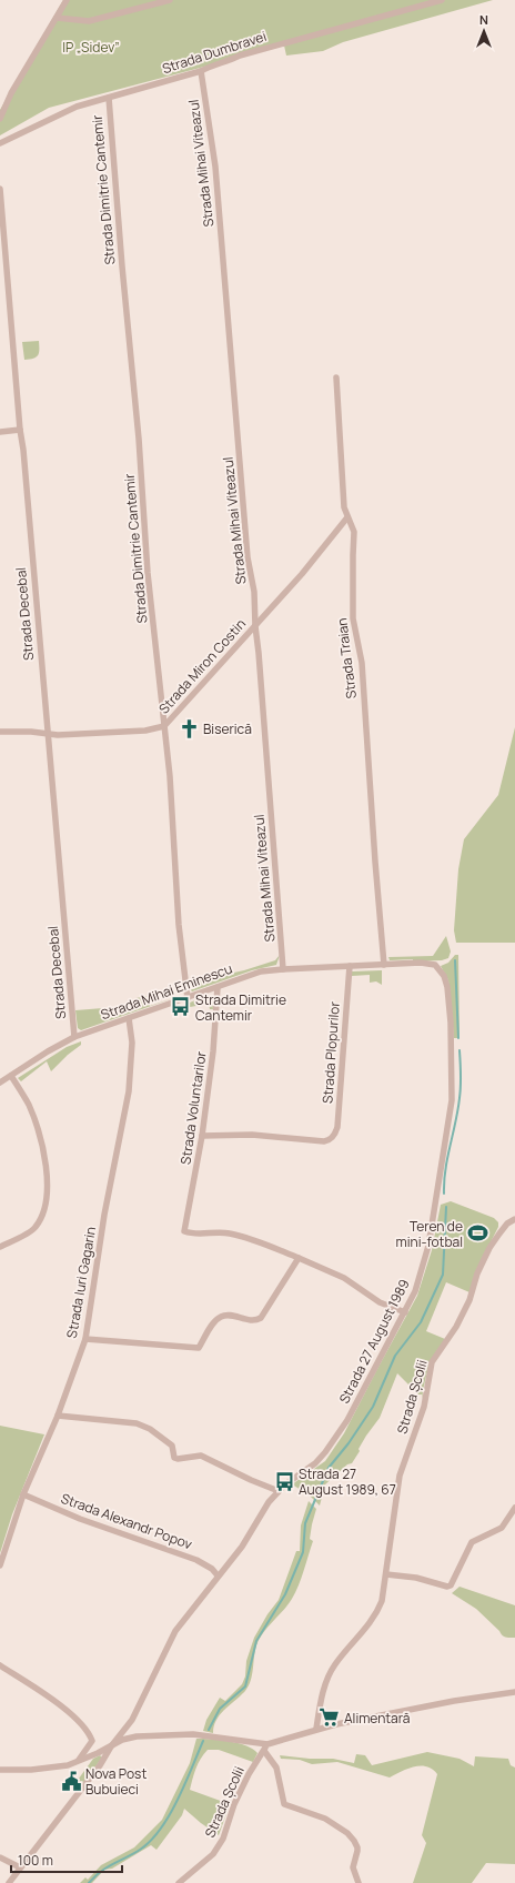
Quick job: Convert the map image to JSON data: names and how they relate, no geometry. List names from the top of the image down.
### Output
{
  "streets": {
    "street": [
      "Strada Dumbravei",
      "Strada Mihai Viteazul",
      "Strada Dimitrie Cantemir",
      "Strada Decebal",
      "Strada Traian",
      "Strada Miron Costin",
      "Strada Mihai Eminescu",
      "Strada Plopurilor",
      "Strada Voluntarilor",
      "Strada Iuri Gagarin",
      "Strada 27 August 1989",
      "Strada Școlii",
      "Strada Alexandr Popov"
    ]
  },
  "crossings": [
    ["Strada Dumbravei", "Strada Mihai Viteazul"],
    ["Strada Dumbravei", "Strada Dimitrie Cantemir"],
    ["Strada Mihai Viteazul", "Strada Miron Costin"],
    ["Strada Mihai Viteazul", "Strada Mihai Eminescu"],
    ["Strada Dimitrie Cantemir", "Strada Miron Costin"],
    ["Strada Dimitrie Cantemir", "Strada Mihai Eminescu"],
    ["Strada Decebal", "Strada Miron Costin"],
    ["Strada Decebal", "Strada Mihai Eminescu"],
    ["Strada Traian", "Strada Miron Costin"],
    ["Strada Traian", "Strada Mihai Eminescu"],
    ["Strada Mihai Eminescu", "Strada Plopurilor"],
    ["Strada Mihai Eminescu", "Strada Voluntarilor"],
    ["Strada Mihai Eminescu", "Strada Iuri Gagarin"],
    ["Strada Mihai Eminescu", "Strada 27 August 1989"],
    ["Strada Plopurilor", "Strada Voluntarilor"],
    ["Strada Iuri Gagarin", "Strada Alexandr Popov"],
    ["Strada 27 August 1989", "Strada Alexandr Popov"]
  ],
  "parks": ["IP „Sidev”"],
  "places": {
    "church": ["Biserică"],
    "bus stop": ["Strada Dimitrie Cantemir", "Strada 27 August 1989, 67"],
    "sports": ["Teren de mini-fotbal"],
    "supermarket": ["Alimentară"],
    "public building": ["Nova Post Bubuieci"]
  },
  "scale_bar": "100 m",
  "north": "top"
}
